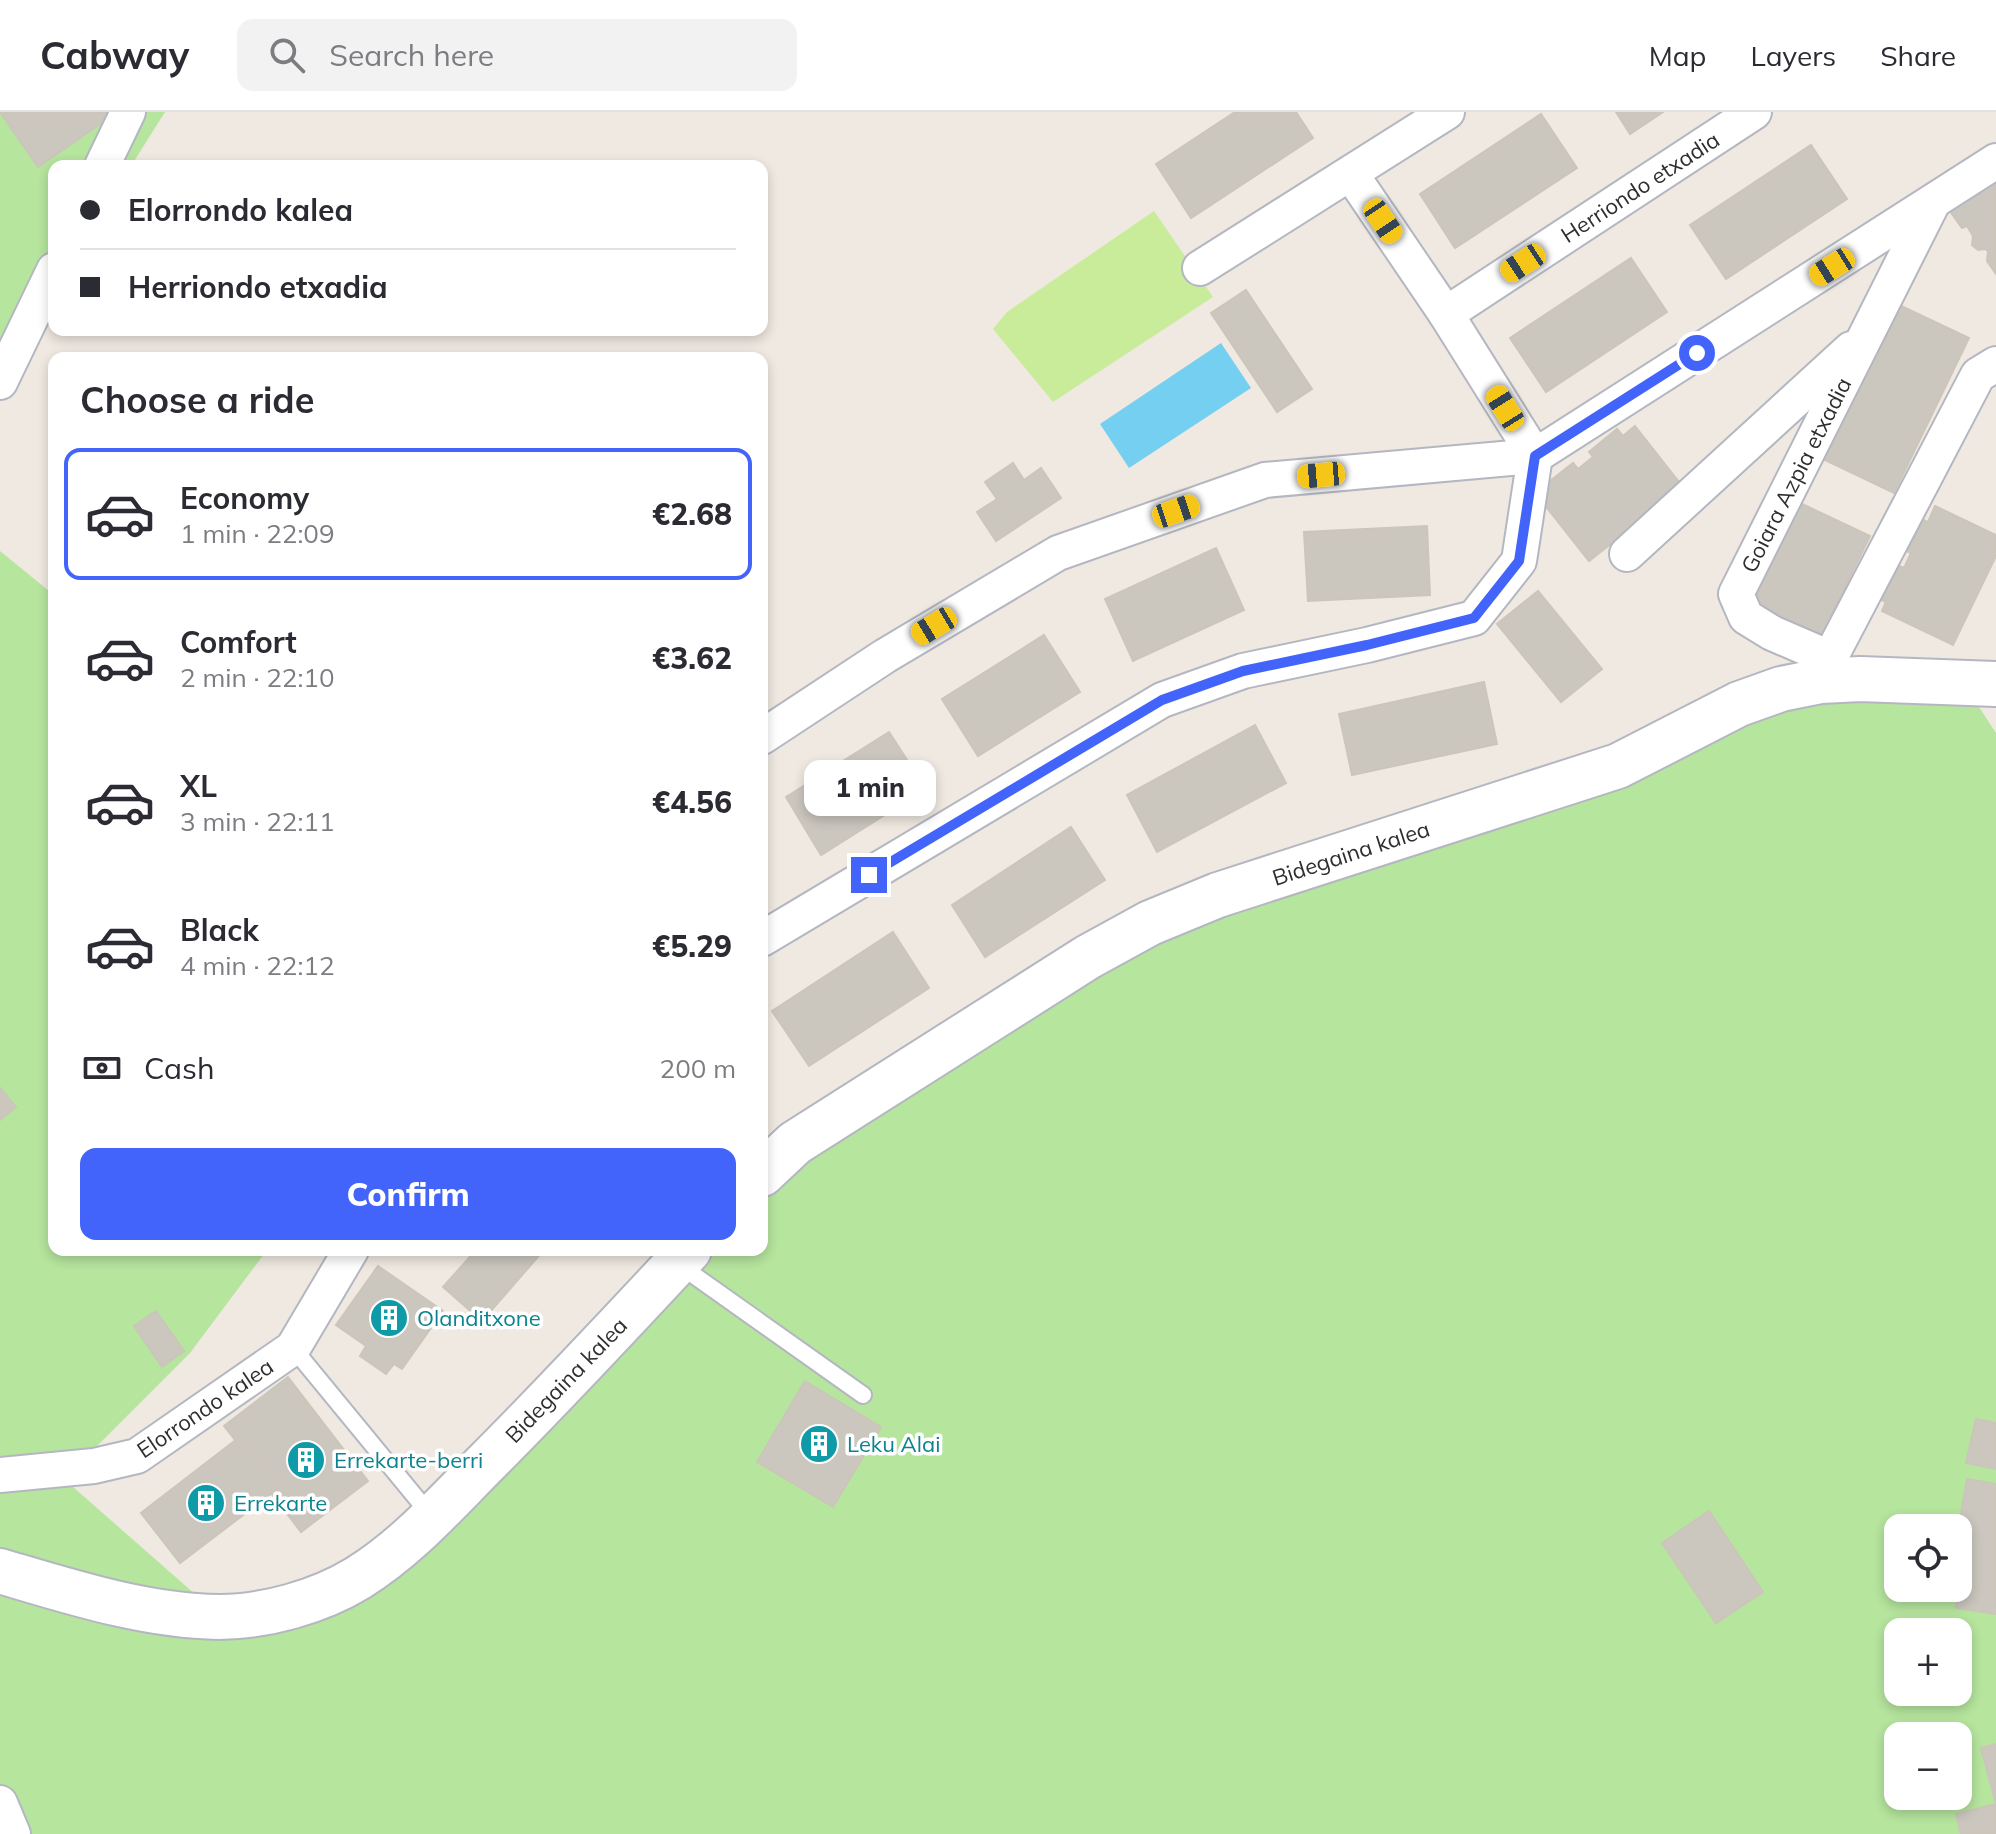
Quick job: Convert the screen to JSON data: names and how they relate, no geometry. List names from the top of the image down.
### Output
{
  "streets": {
    "street": [
      "Herriondo etxadia",
      "Goiara Azpia etxadia",
      "Bidegaina kalea",
      "Elorrondo kalea"
    ]
  },
  "crossings": [
    ["Goiara Azpia etxadia", "Bidegaina kalea"]
  ],
  "places": {
    "building": [
      "Olanditxone",
      "Leku Alai",
      "Errekarte-berri",
      "Errekarte"
    ]
  },
  "page": {
    "header": "Cabway",
    "search": "Search here",
    "nav": ["Map", "Layers", "Share"],
    "banner": ["Elorrondo kalea", "Herriondo etxadia"],
    "heading": "Choose a ride",
    "list": [
      {
        "name": "Economy",
        "note": "1 min · 22:09",
        "value": "€2.68"
      },
      {
        "name": "Comfort",
        "note": "2 min · 22:10",
        "value": "€3.62"
      },
      {
        "name": "XL",
        "note": "3 min · 22:11",
        "value": "€4.56"
      },
      {
        "name": "Black",
        "note": "4 min · 22:12",
        "value": "€5.29"
      }
    ],
    "bubble": "1 min",
    "pay": ["Cash", "200 m"],
    "buttons": "Confirm",
    "map_buttons": ["+", "−"]
  }
}
